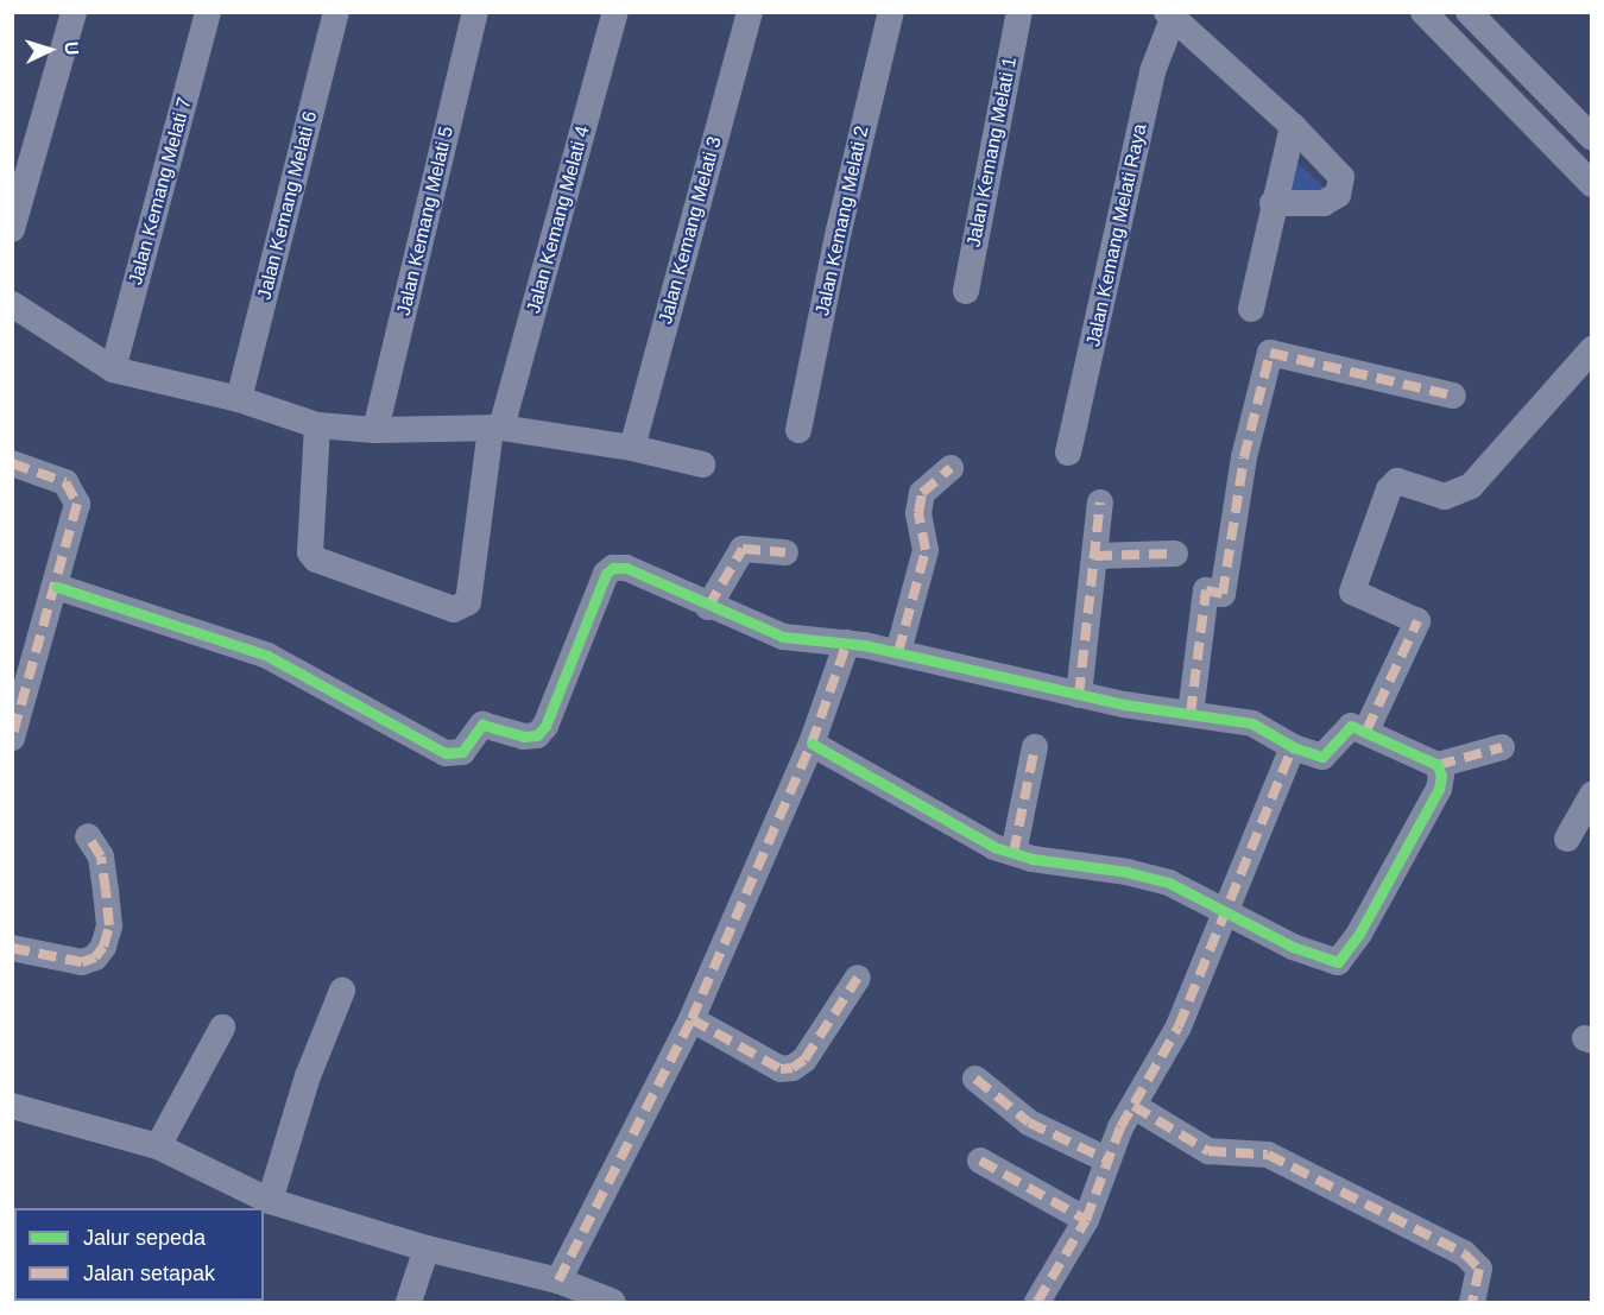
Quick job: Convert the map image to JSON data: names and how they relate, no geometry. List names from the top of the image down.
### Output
{
  "streets": {
    "street": [
      "Jalan Kemang Melati 1",
      "Jalan Kemang Melati 7",
      "Jalan Kemang Melati 6",
      "Jalan Kemang Melati 4",
      "Jalan Kemang Melati 5",
      "Jalan Kemang Melati 2",
      "Jalan Kemang Melati 3",
      "Jalan Kemang Melati Raya"
    ]
  },
  "legend": ["Jalur sepeda", "Jalan setapak"],
  "north": "right"
}
